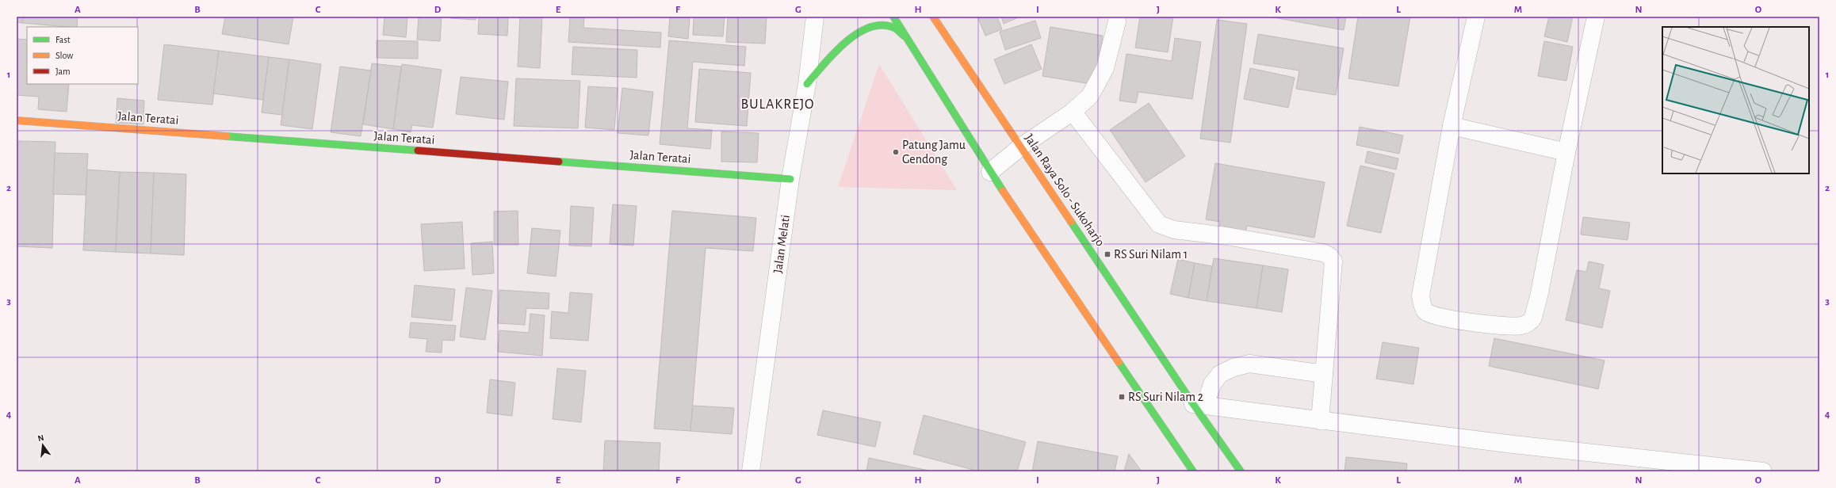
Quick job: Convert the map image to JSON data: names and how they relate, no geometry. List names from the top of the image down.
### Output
{
  "streets": {
    "main road": ["Jalan Teratai", "Jalan Raya Solo - Sukoharjo"],
    "street": ["Jalan Melati"]
  },
  "crossings": [
    ["Jalan Teratai", "Jalan Melati"]
  ],
  "districts": ["BULAKREJO"],
  "places": {
    "other": ["Patung Jamu Gendong"],
    "transit": ["RS Suri Nilam 1", "RS Suri Nilam 2"]
  },
  "legend": ["Fast", "Slow", "Jam"],
  "north": "top",
  "grid": {
    "columns": [
      "A",
      "B",
      "C",
      "D",
      "E",
      "F",
      "G",
      "H",
      "I",
      "J",
      "K",
      "L",
      "M",
      "N",
      "O"
    ],
    "rows": [
      "1",
      "2",
      "3",
      "4"
    ]
  }
}
